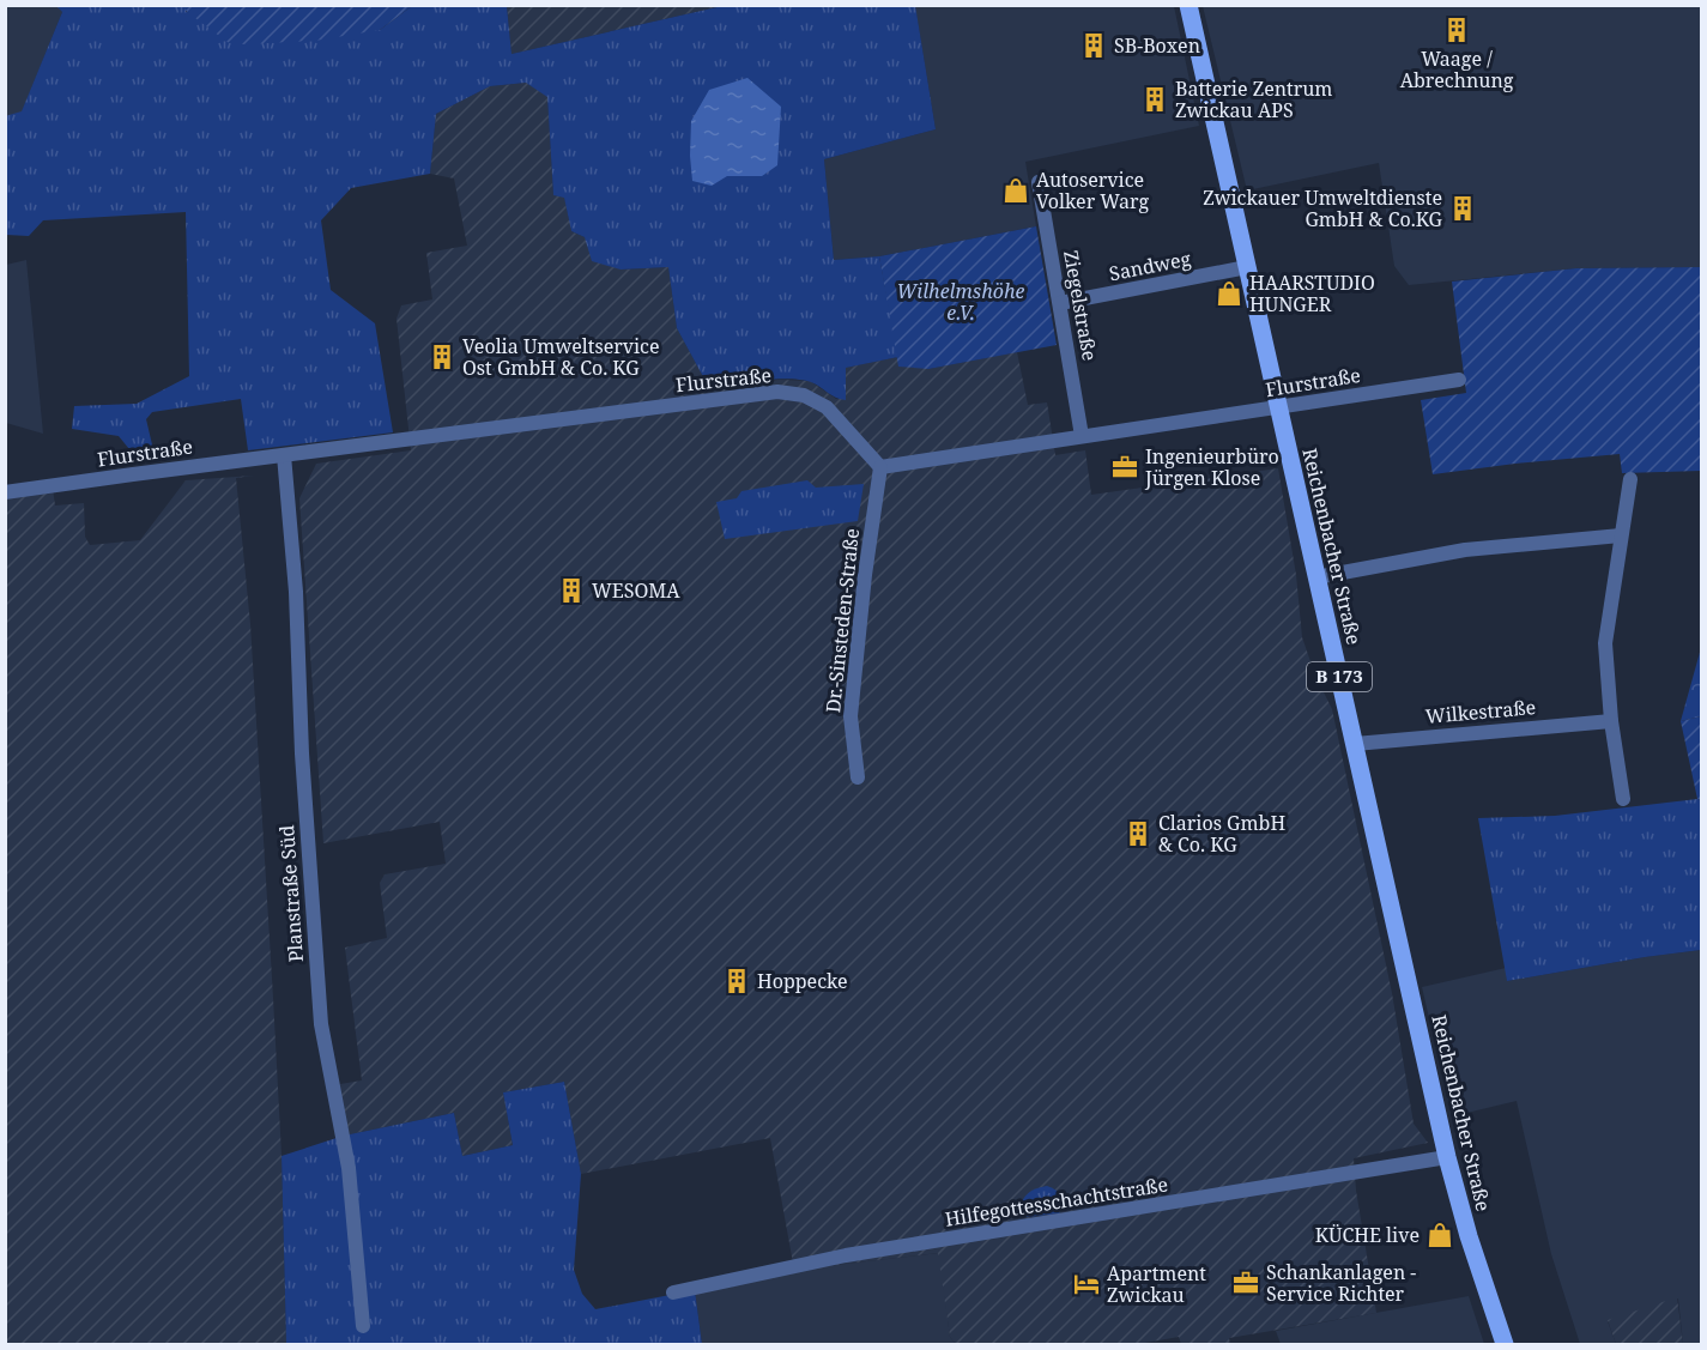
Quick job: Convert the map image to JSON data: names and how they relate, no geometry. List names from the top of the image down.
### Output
{
  "streets": {
    "main road": ["Reichenbacher Straße", "B 173"],
    "street": [
      "Sandweg",
      "Ziegelstraße",
      "Flurstraße",
      "Dr.-Sinsteden-Straße",
      "Wilkestraße",
      "Planstraße Süd",
      "Hilfegottesschachtstraße"
    ]
  },
  "crossings": [
    ["Sandweg", "Ziegelstraße"],
    ["Sandweg", "Reichenbacher Straße"],
    ["Ziegelstraße", "Flurstraße"],
    ["Flurstraße", "Reichenbacher Straße"],
    ["Flurstraße", "Dr.-Sinsteden-Straße"],
    ["Flurstraße", "Planstraße Süd"],
    ["Reichenbacher Straße", "Wilkestraße"],
    ["Reichenbacher Straße", "Hilfegottesschachtstraße"]
  ],
  "parks": ["Wilhelmshöhe e.V."],
  "places": {
    "building": [
      "Waage / Abrechnung",
      "SB-Boxen",
      "Batterie Zentrum Zwickau APS",
      "Zwickauer Umweltdienste GmbH & Co.KG",
      "Veolia Umweltservice Ost GmbH & Co. KG",
      "WESOMA",
      "Clarios GmbH & Co. KG",
      "Hoppecke"
    ],
    "shop": ["Autoservice Volker Warg", "HAARSTUDIO HUNGER", "KÜCHE live"],
    "office": ["Ingenieurbüro Jürgen Klose", "Schankanlagen - Service Richter"],
    "hotel": ["Apartment Zwickau"]
  }
}
